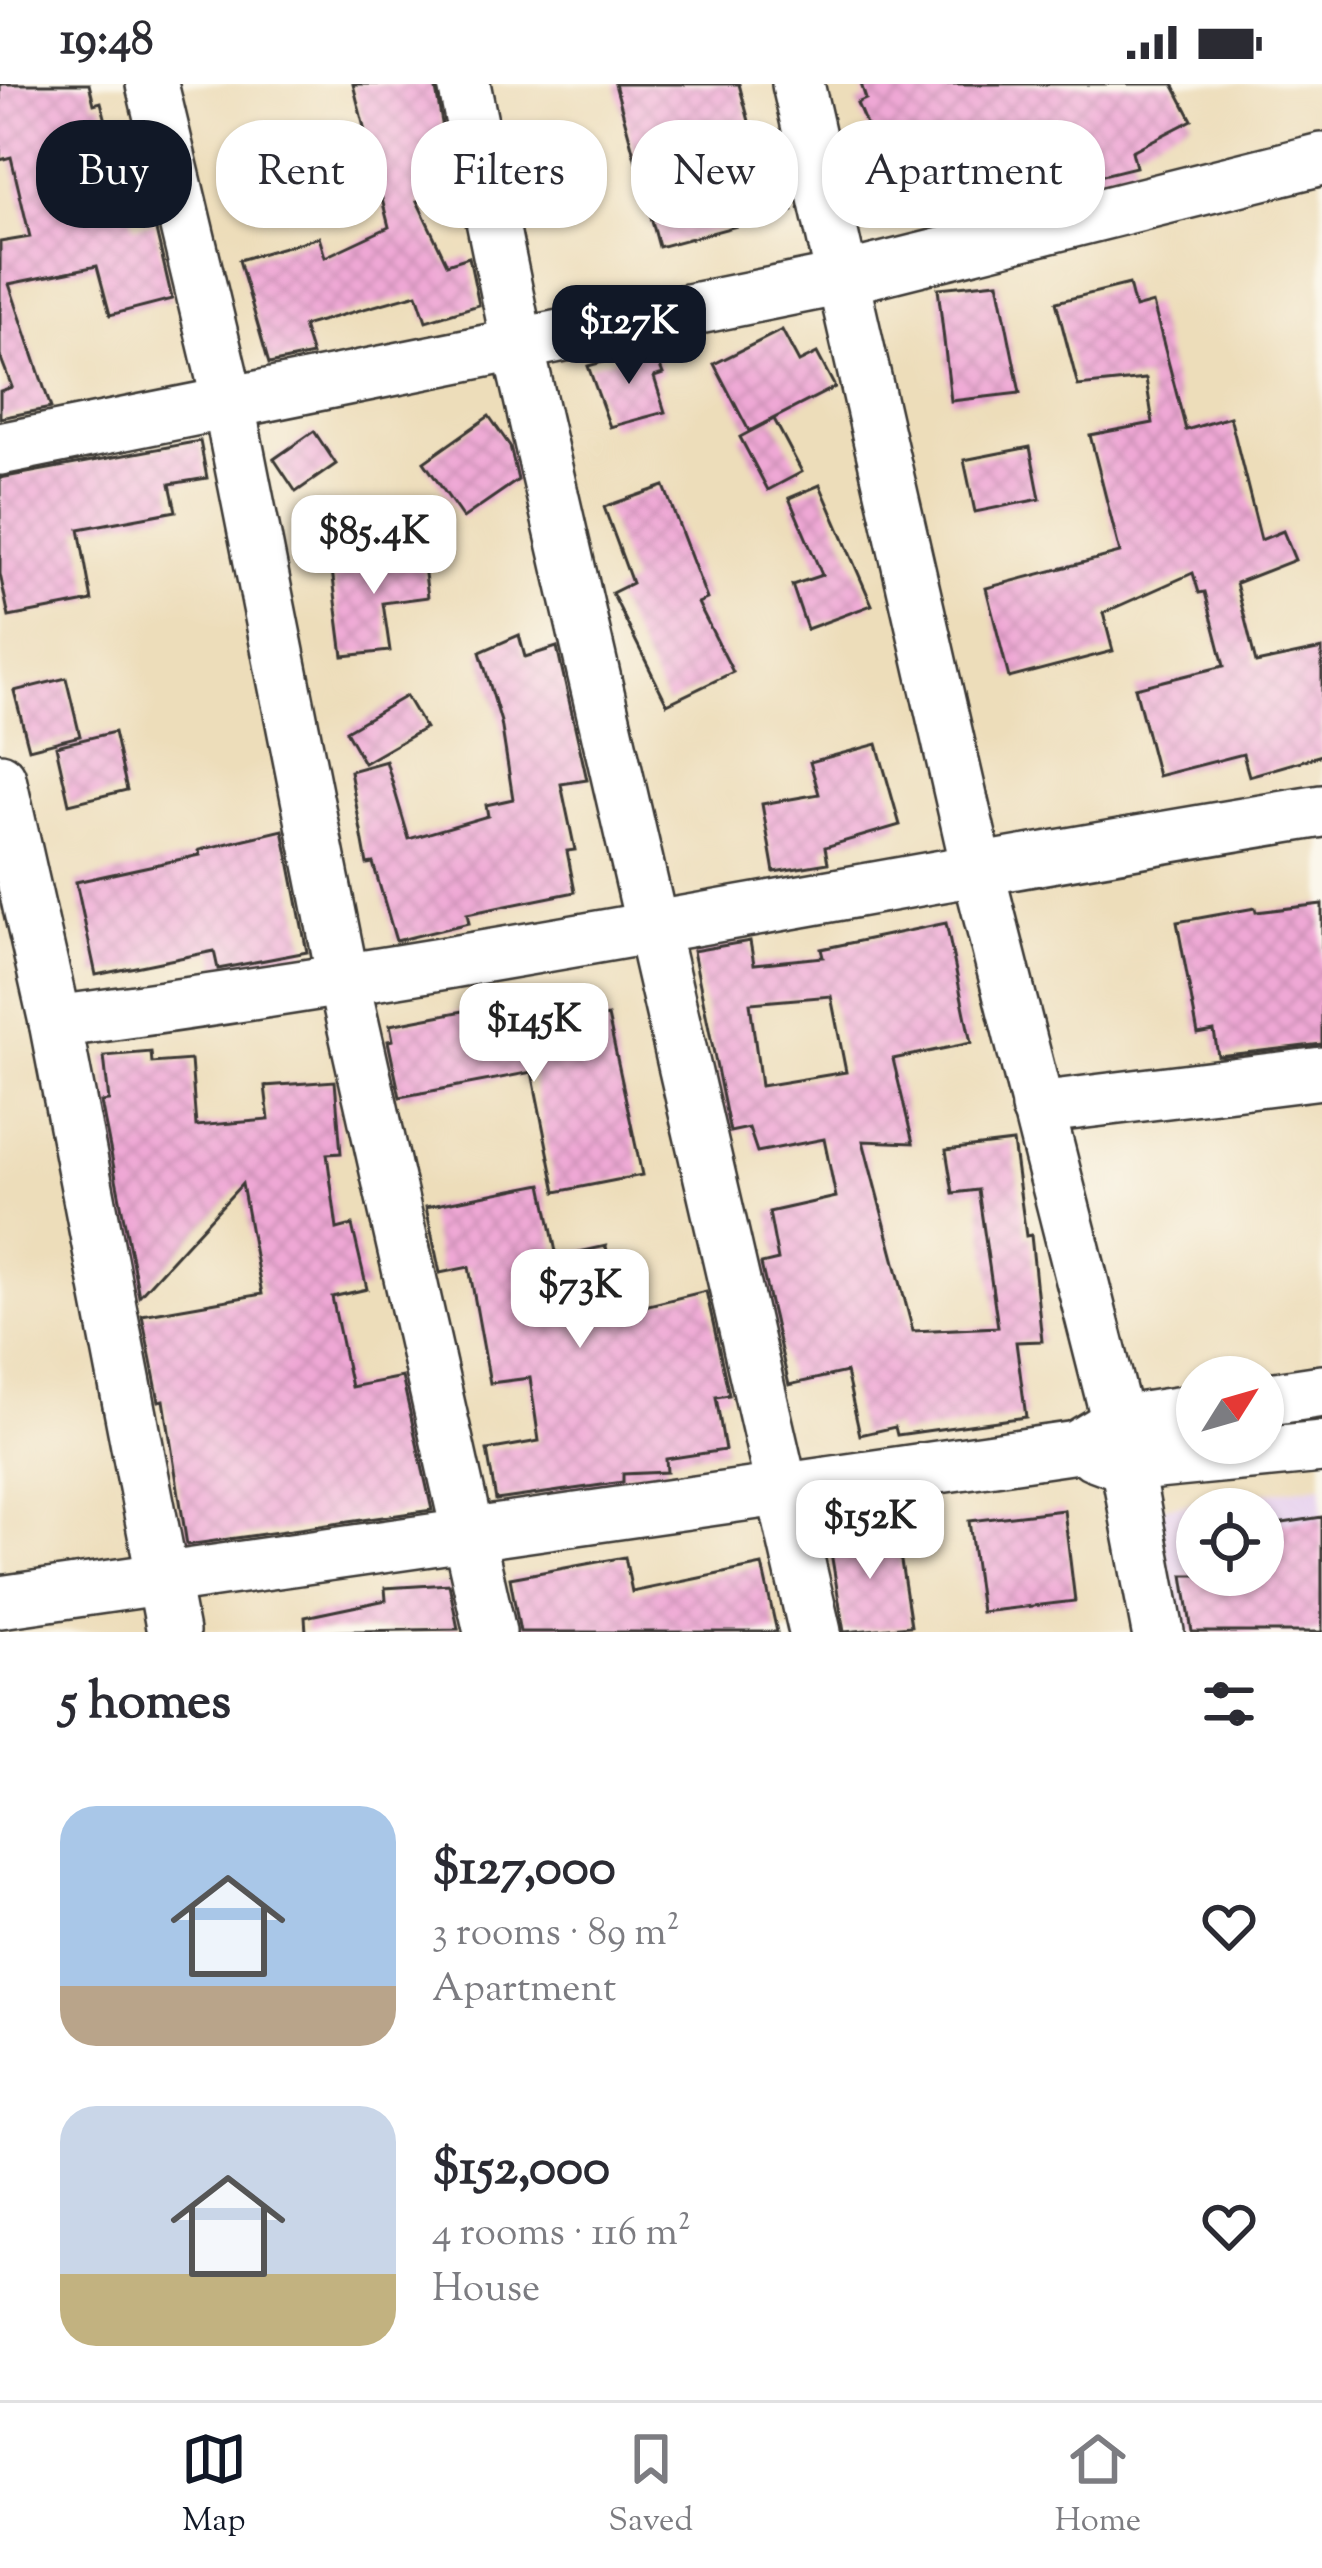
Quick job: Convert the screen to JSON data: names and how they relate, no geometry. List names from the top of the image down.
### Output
{
  "north": "top right",
  "page": {
    "status": "19:48",
    "chip": [
      "Buy",
      "Rent",
      "Filters",
      "New",
      "Apartment"
    ],
    "price": [
      "$127K",
      "$85.4K",
      "$145K",
      "$73K",
      "$152K"
    ],
    "heading": "5 homes",
    "list": [
      {
        "name": "$127,000",
        "note": "3 rooms · 89 m² · Apartment"
      },
      {
        "name": "$152,000",
        "note": "4 rooms · 116 m² · House"
      }
    ],
    "tabs": ["Map", "Saved", "Home"]
  }
}
